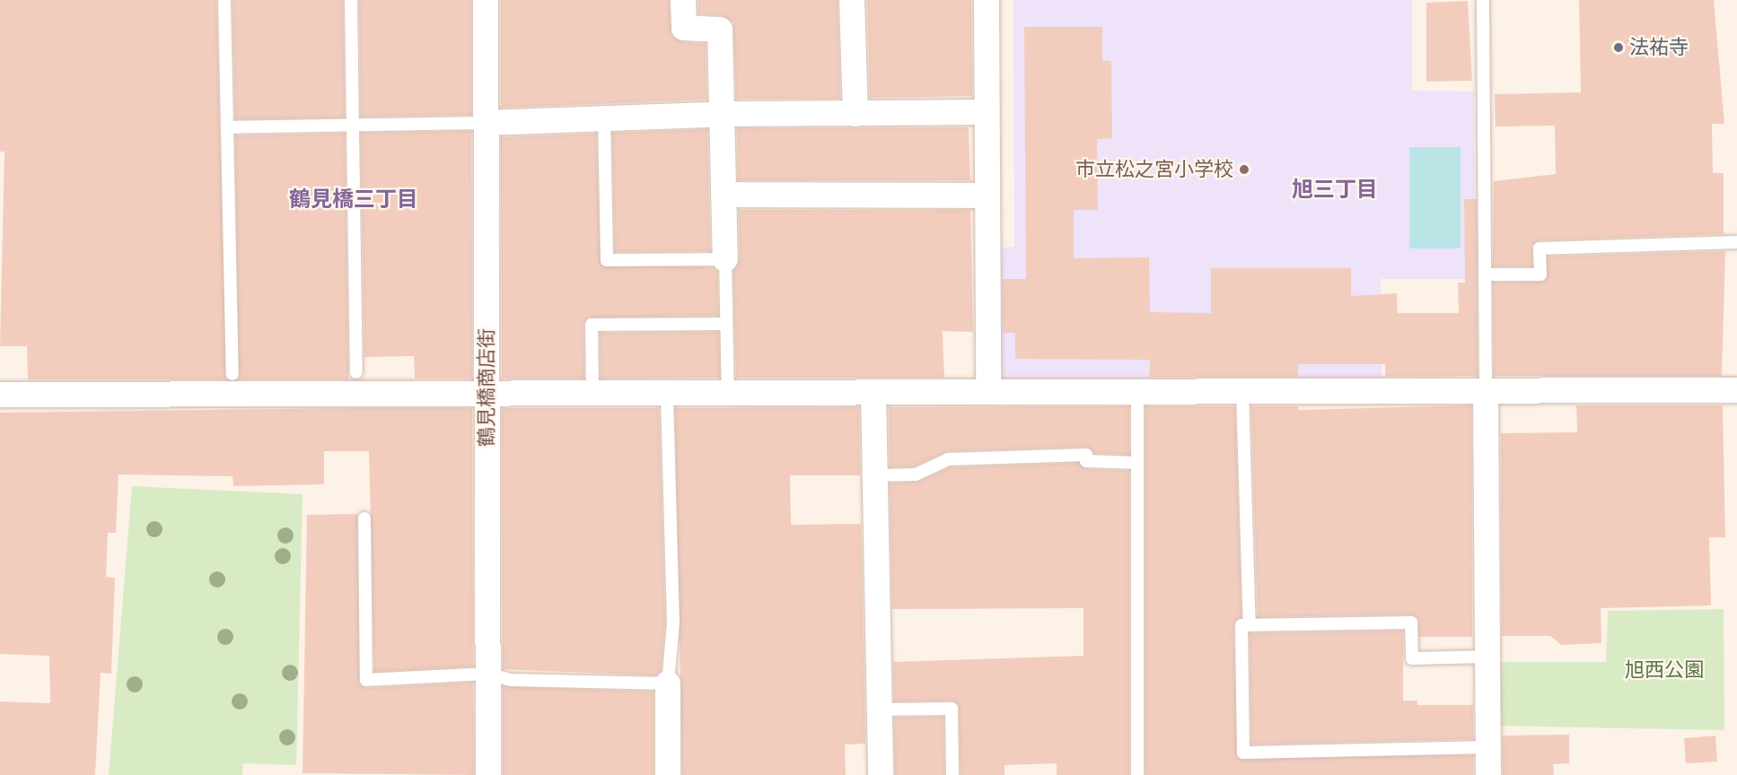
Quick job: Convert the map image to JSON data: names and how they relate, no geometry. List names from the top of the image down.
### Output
{
  "streets": {
    "street": ["鶴見橋商店街"]
  },
  "districts": ["旭三丁目", "鶴見橋三丁目"],
  "parks": ["旭西公園"],
  "places": ["法祐寺", "市立松之宮小学校"]
}
